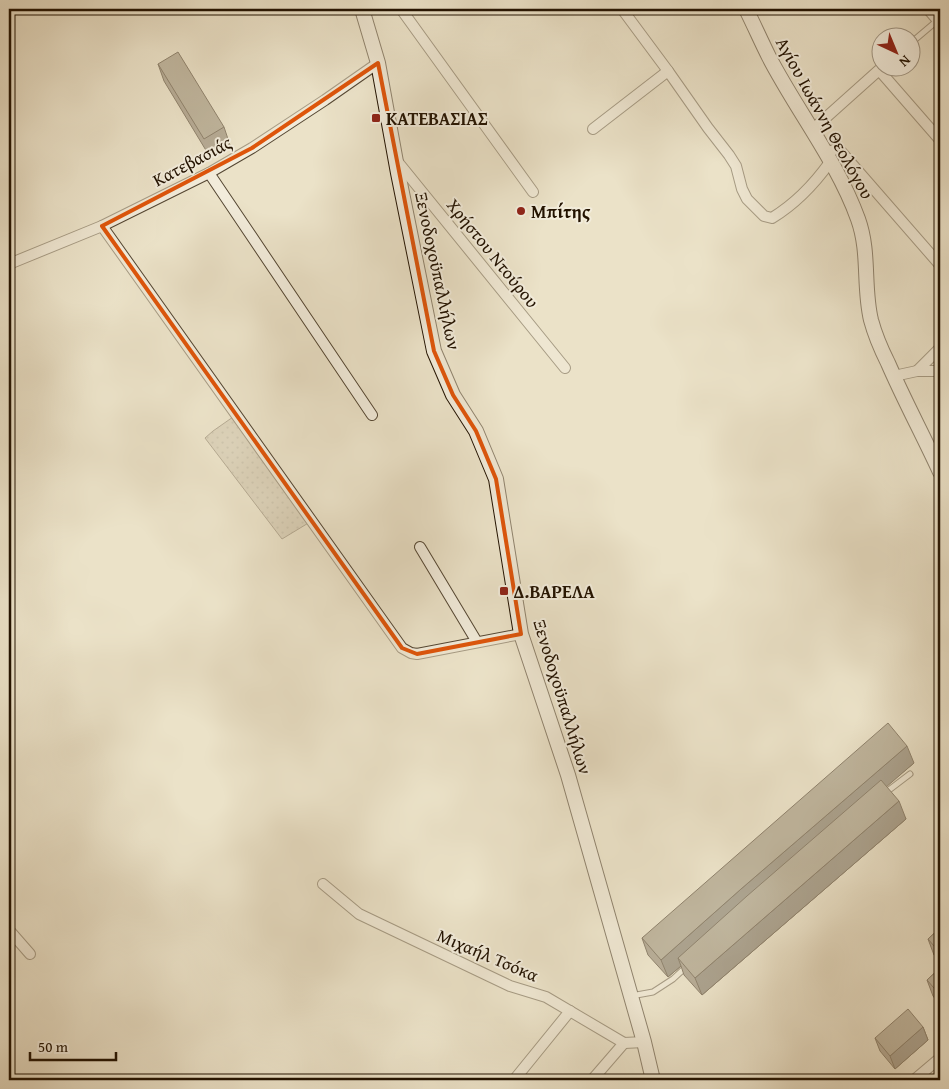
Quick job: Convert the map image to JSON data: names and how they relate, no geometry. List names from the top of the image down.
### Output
{
  "streets": {
    "street": [
      "Αγίου Ιωάννη Θεολόγου",
      "Κατεβασιάς",
      "Χρήστου Ντούρου",
      "Ξενοδοχοϋπαλλήλων",
      "Μιχαήλ Τσόκα"
    ]
  },
  "crossings": [
    ["Κατεβασιάς", "Ξενοδοχοϋπαλλήλων"],
    ["Χρήστου Ντούρου", "Ξενοδοχοϋπαλλήλων"],
    ["Ξενοδοχοϋπαλλήλων", "Μιχαήλ Τσόκα"]
  ],
  "places": {
    "transit": ["ΚΑΤΕΒΑΣΙΑΣ", "Δ.ΒΑΡΕΛΑ"],
    "other": ["Μπίτης"]
  },
  "scale_bar": "50 m",
  "north": "bottom right"
}
